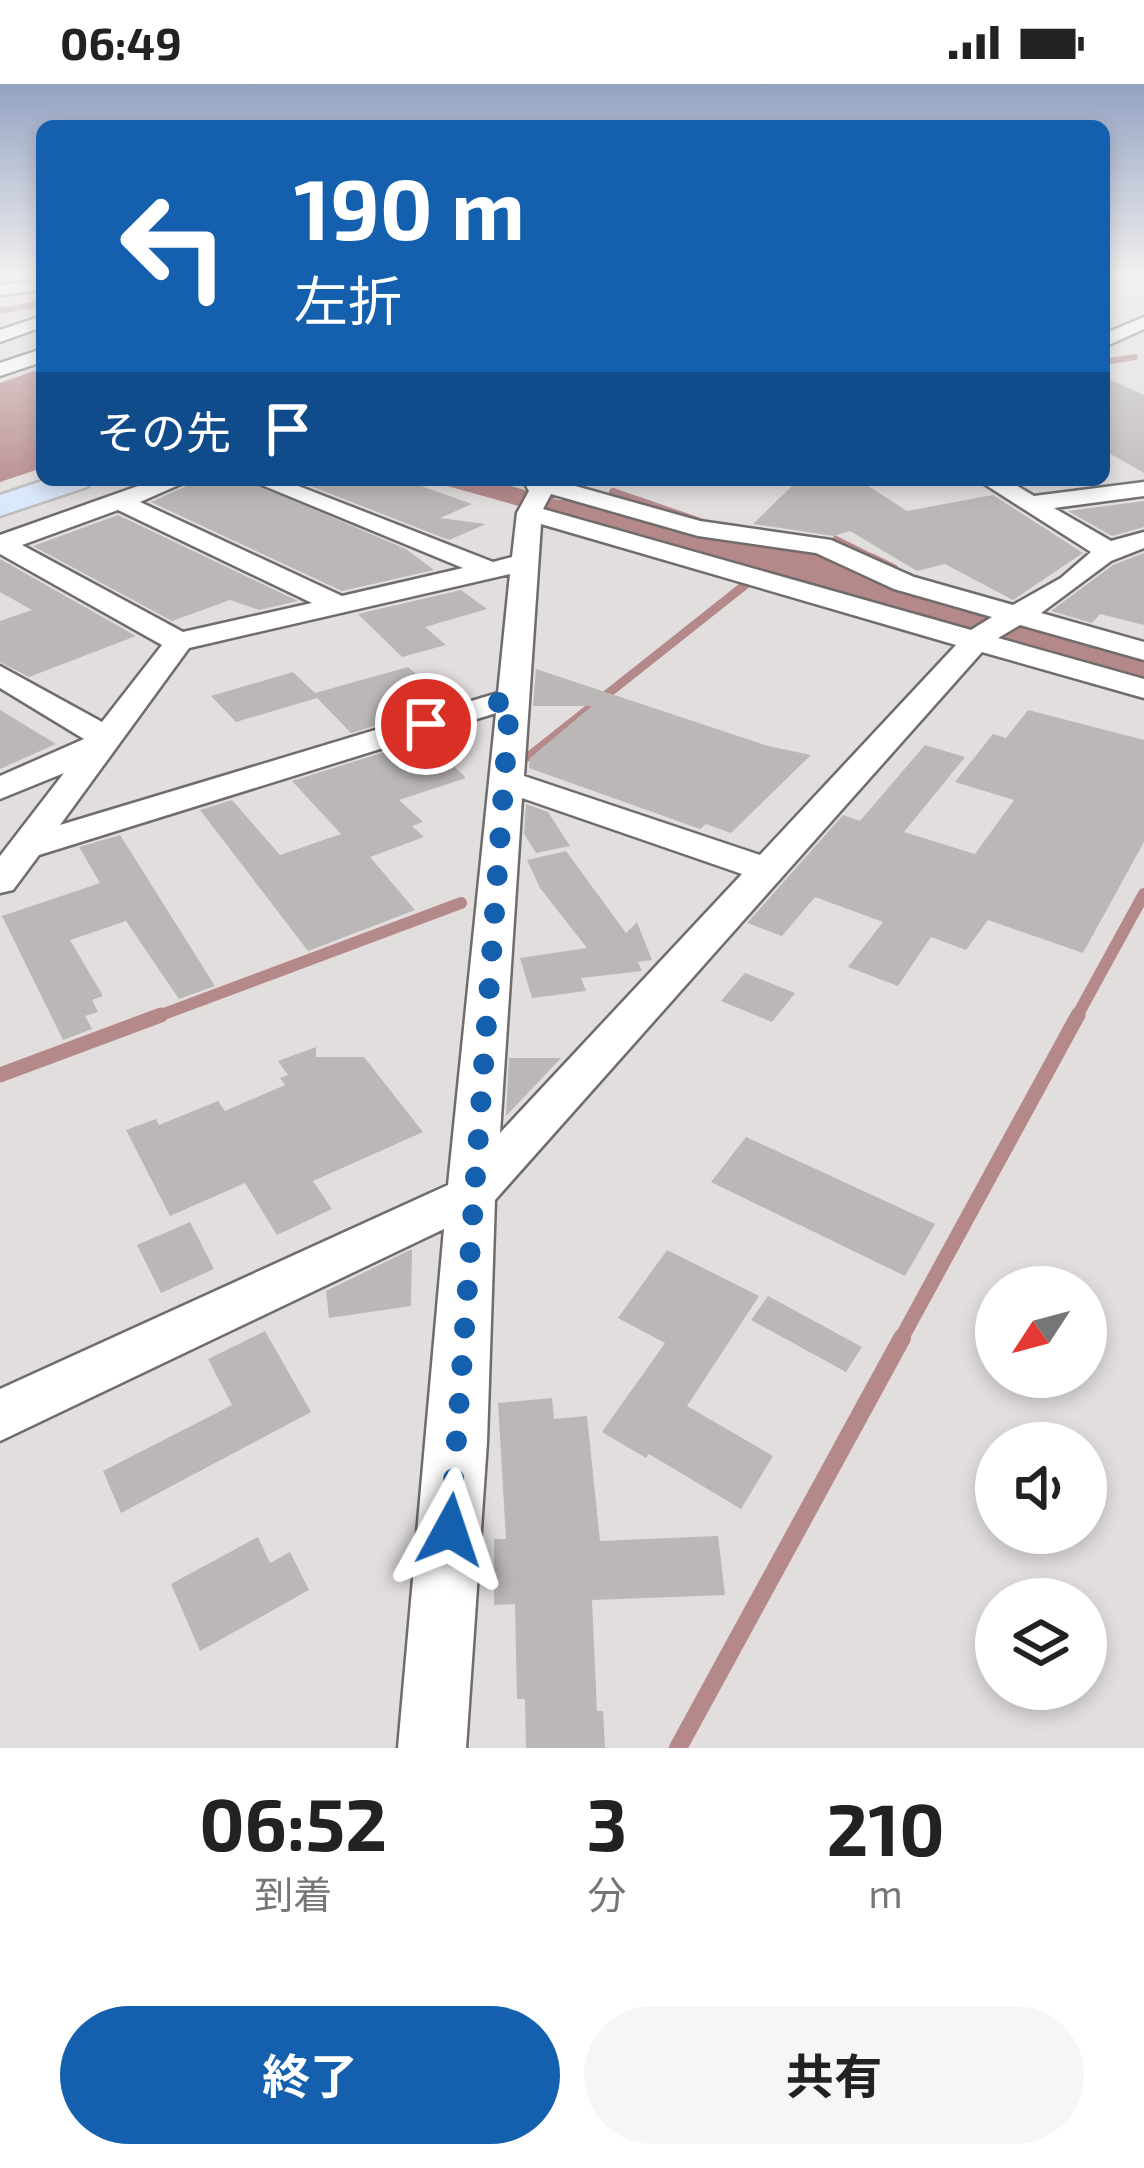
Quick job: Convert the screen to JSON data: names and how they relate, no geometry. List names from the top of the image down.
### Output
{
  "north": "bottom left",
  "page": {
    "status": "06:49",
    "turn": ["190 m", "左折"],
    "then": "その先",
    "eta": [
      "06:52",
      "到着",
      "3",
      "分",
      "210",
      "m"
    ],
    "buttons": ["終了", "共有"]
  }
}
